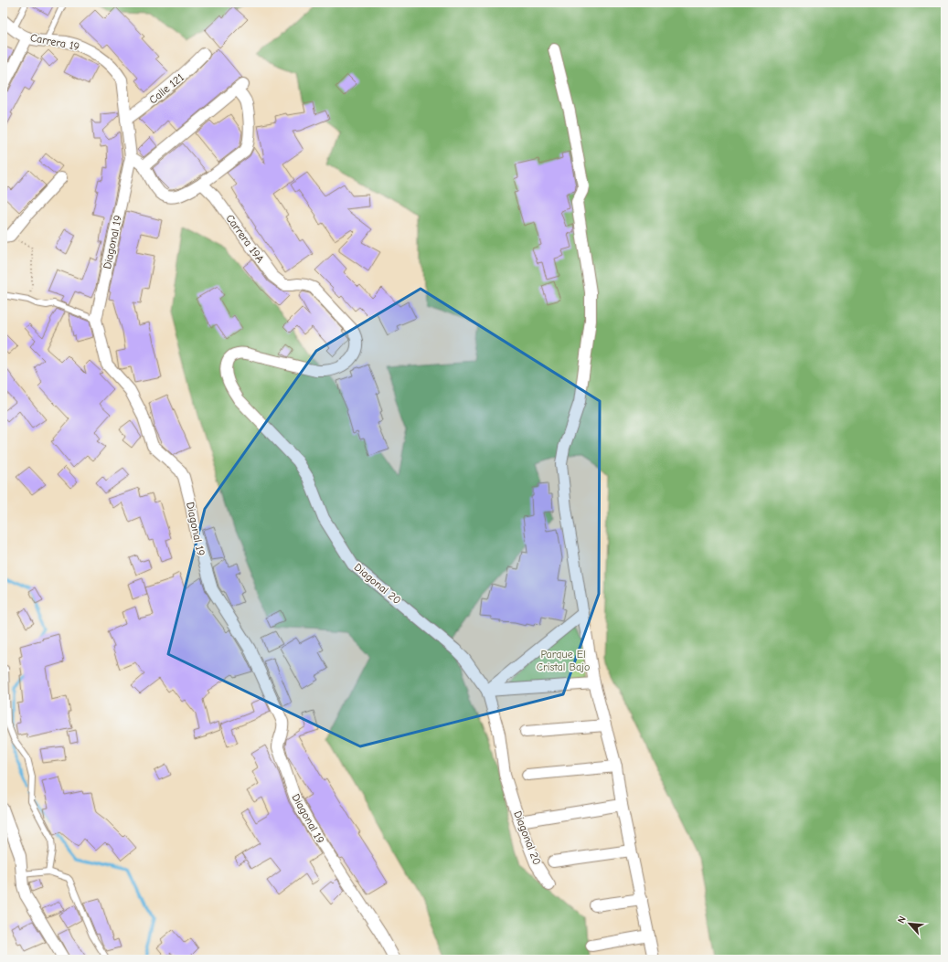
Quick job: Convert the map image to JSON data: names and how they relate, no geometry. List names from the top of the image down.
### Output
{
  "streets": {
    "street": [
      "Carrera 19",
      "Calle 121",
      "Carrera 19A",
      "Diagonal 19",
      "Diagonal 20"
    ]
  },
  "crossings": [
    ["Carrera 19", "Diagonal 19"],
    ["Calle 121", "Diagonal 19"],
    ["Carrera 19A", "Diagonal 20"]
  ],
  "parks": ["Parque El Cristal Bajo"],
  "north": "top left"
}
